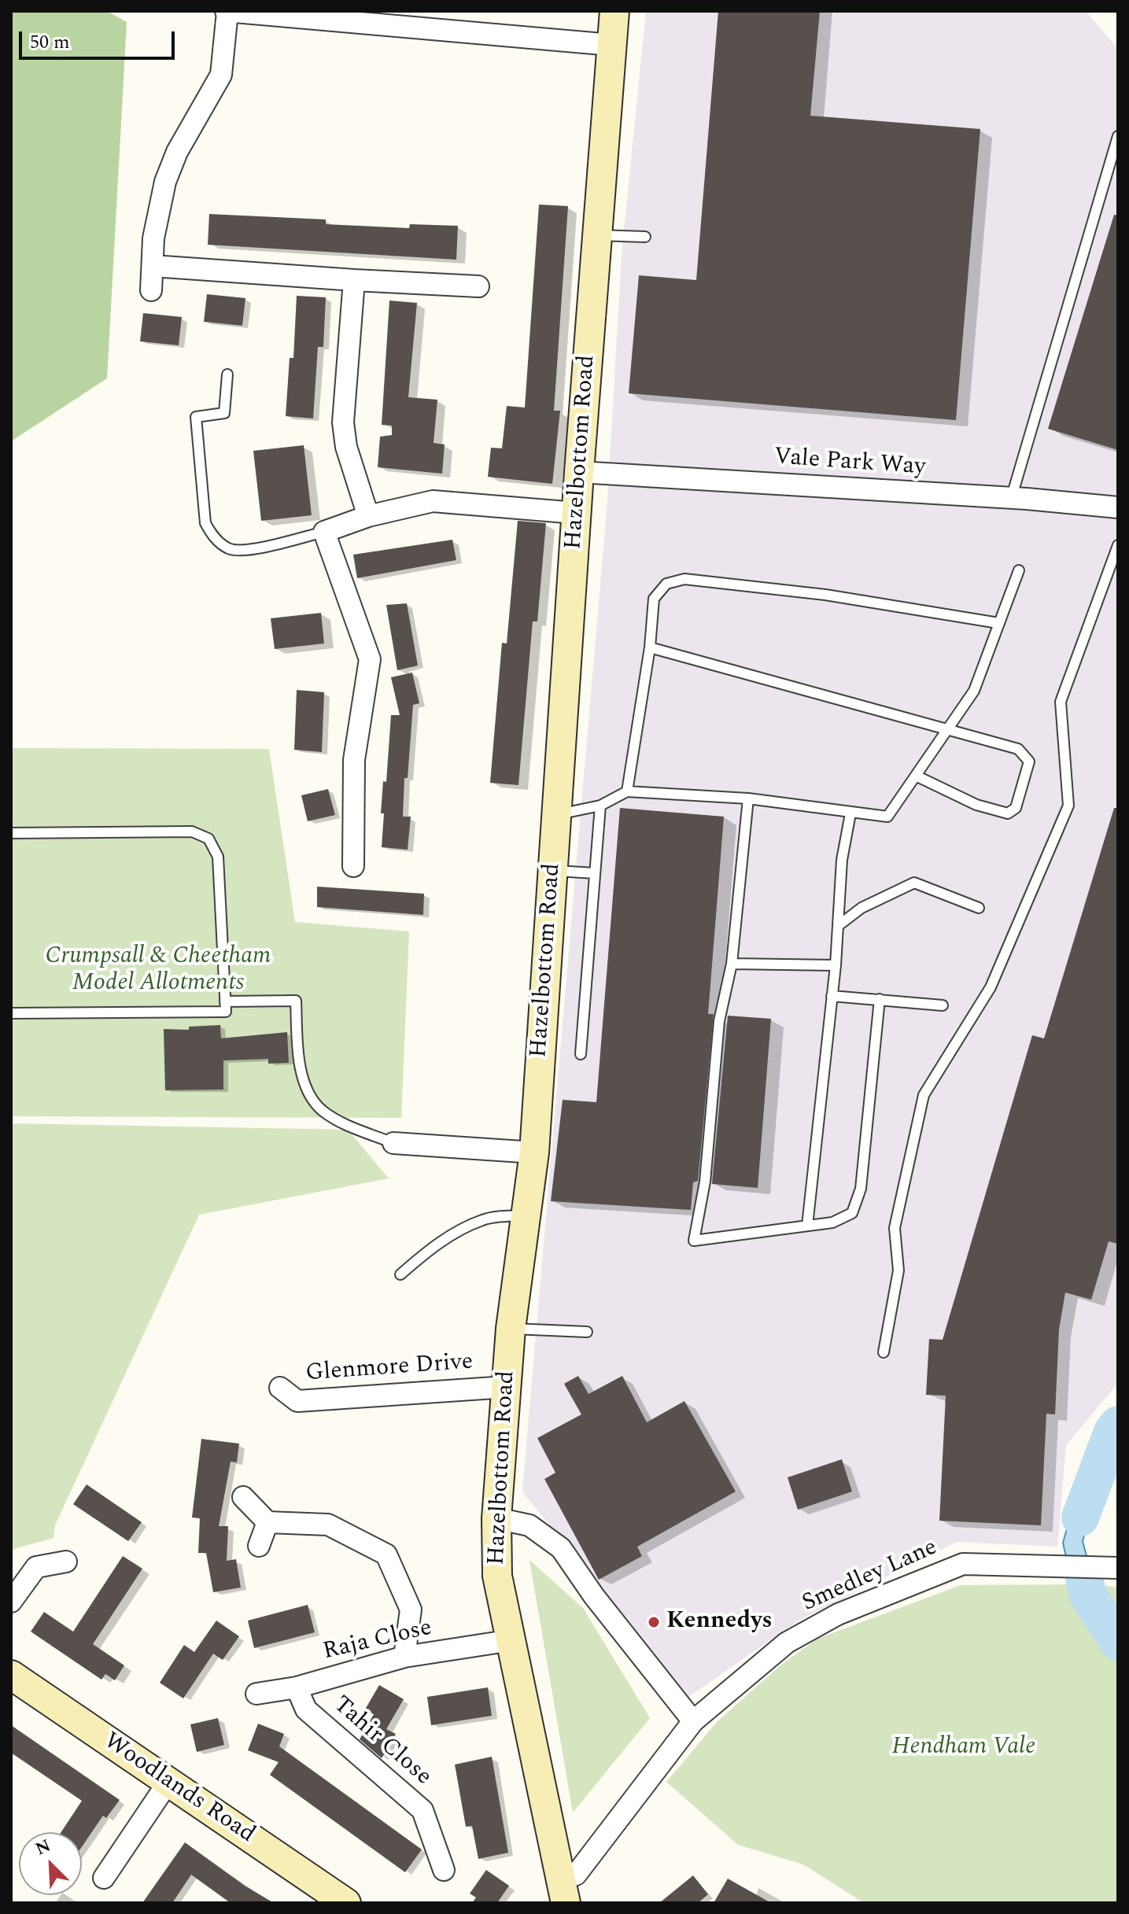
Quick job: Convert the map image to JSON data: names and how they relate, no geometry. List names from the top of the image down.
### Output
{
  "streets": {
    "street": [
      "Hazelbottom Road",
      "Vale Park Way",
      "Glenmore Drive",
      "Smedley Lane",
      "Raja Close",
      "Tahir Close",
      "Woodlands Road"
    ]
  },
  "crossings": [
    ["Hazelbottom Road", "Vale Park Way"],
    ["Hazelbottom Road", "Glenmore Drive"],
    ["Hazelbottom Road", "Smedley Lane"],
    ["Hazelbottom Road", "Raja Close"],
    ["Raja Close", "Tahir Close"]
  ],
  "parks": ["Crumpsall & Cheetham Model Allotments", "Hendham Vale"],
  "places": ["Kennedys"],
  "scale_bar": "50 m",
  "north": "top left"
}
